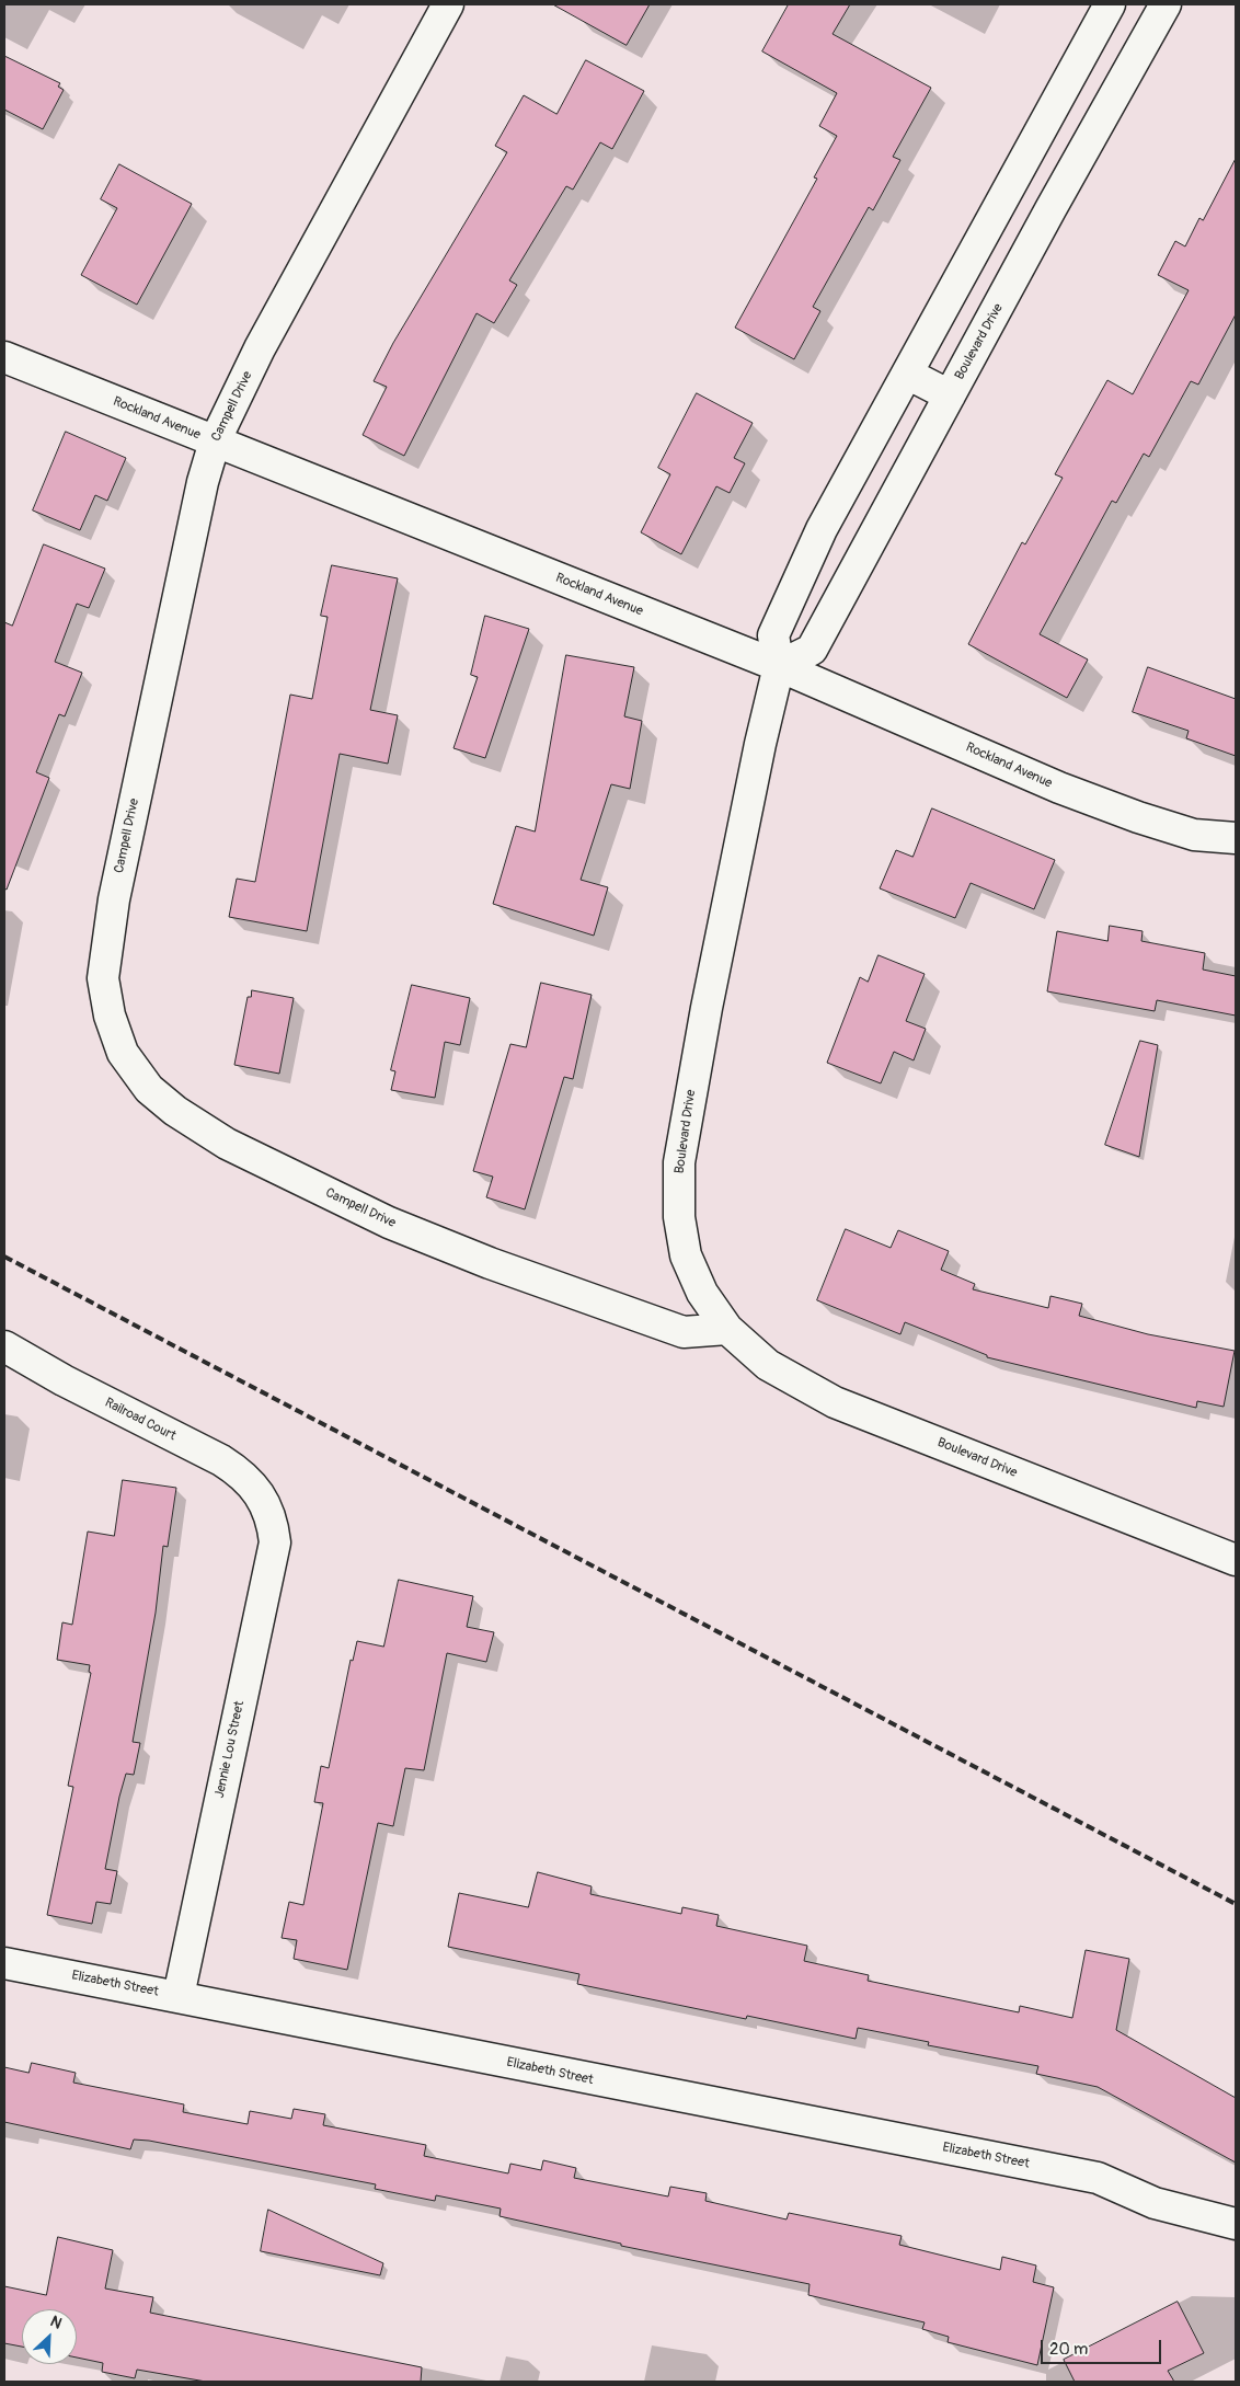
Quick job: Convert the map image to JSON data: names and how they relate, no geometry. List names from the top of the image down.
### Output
{
  "streets": {
    "street": [
      "Boulevard Drive",
      "Campell Drive",
      "Rockland Avenue",
      "Railroad Court",
      "Jennie Lou Street",
      "Elizabeth Street"
    ]
  },
  "crossings": [
    ["Boulevard Drive", "Campell Drive"],
    ["Boulevard Drive", "Rockland Avenue"],
    ["Campell Drive", "Rockland Avenue"],
    ["Railroad Court", "Jennie Lou Street"],
    ["Jennie Lou Street", "Elizabeth Street"]
  ],
  "scale_bar": "20 m",
  "north": "top right"
}
